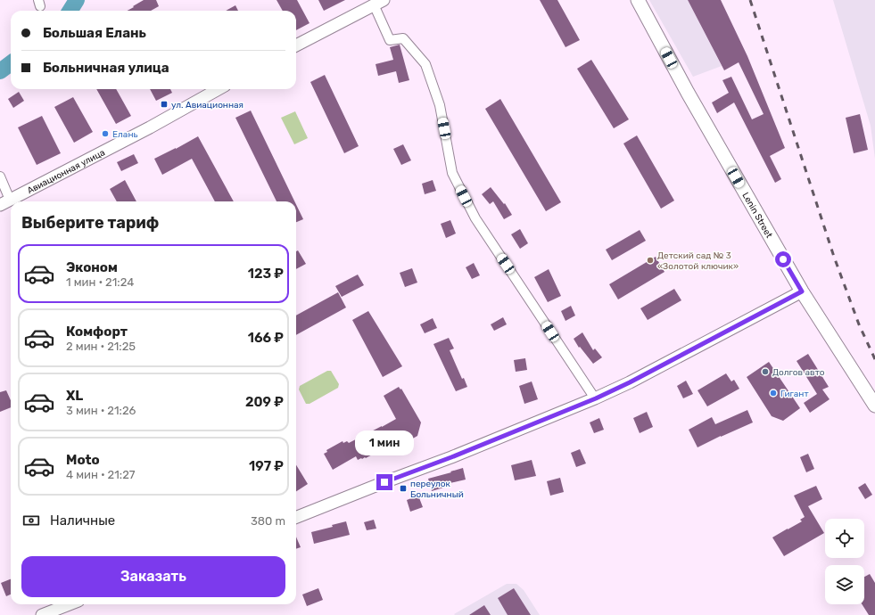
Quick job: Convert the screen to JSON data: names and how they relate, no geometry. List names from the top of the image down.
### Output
{
  "streets": {
    "main road": ["Lenin Street"],
    "street": ["Авиационная улица"]
  },
  "places": {
    "transit": ["ул. Авиационная", "переулок Больничный"],
    "other": [
      "Елань",
      "Детский сад № 3 «Золотой ключик»",
      "Долгов авто",
      "Гигант"
    ]
  },
  "page": {
    "banner": ["Большая Елань", "Больничная улица"],
    "heading": "Выберите тариф",
    "list": [
      {
        "name": "Эконом",
        "note": "1 мин · 21:24",
        "value": "123 ₽"
      },
      {
        "name": "Комфорт",
        "note": "2 мин · 21:25",
        "value": "166 ₽"
      },
      {
        "name": "XL",
        "note": "3 мин · 21:26",
        "value": "209 ₽"
      },
      {
        "name": "Moto",
        "note": "4 мин · 21:27",
        "value": "197 ₽"
      }
    ],
    "bubble": "1 мин",
    "pay": ["Наличные", "380 m"],
    "buttons": "Заказать"
  }
}
